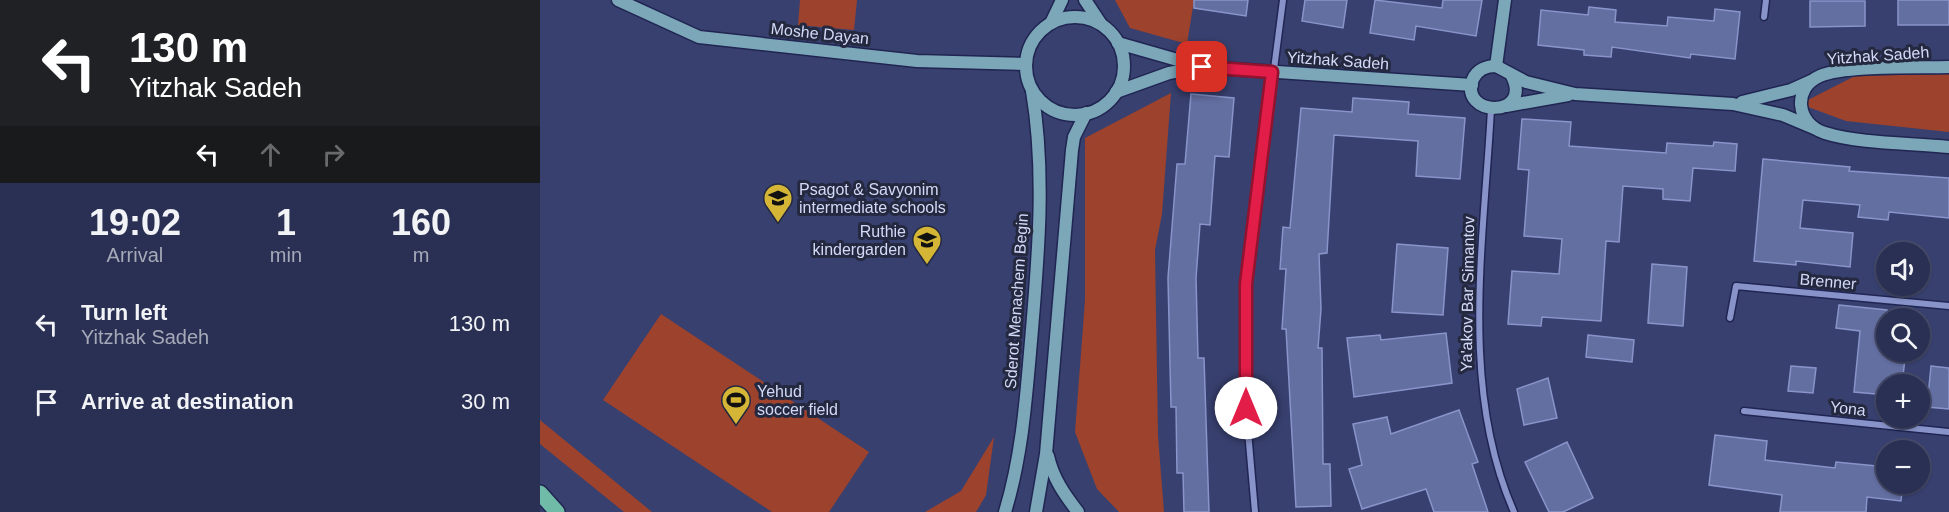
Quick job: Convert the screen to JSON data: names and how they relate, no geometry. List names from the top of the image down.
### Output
{
  "streets": {
    "street": [
      "Moshe Dayan",
      "Yitzhak Sadeh",
      "Brenner",
      "Ya'akov Bar Simantov",
      "Sderot Menachem Begin",
      "Yona"
    ]
  },
  "crossings": [
    ["Moshe Dayan", "Yitzhak Sadeh"],
    ["Moshe Dayan", "Sderot Menachem Begin"],
    ["Yitzhak Sadeh", "Ya'akov Bar Simantov"],
    ["Yitzhak Sadeh", "Sderot Menachem Begin"]
  ],
  "places": {
    "school or university": ["Psagot & Savyonim intermediate schools", "Ruthie kindergarden"],
    "sports": ["Yehud soccer field"]
  },
  "page": {
    "turn": ["130 m", "Yitzhak Sadeh"],
    "eta": [
      "19:02",
      "Arrival",
      "1",
      "min",
      "160",
      "m"
    ],
    "map_buttons": ["+", "−"],
    "list": [
      {
        "name": "Turn left",
        "note": "Yitzhak Sadeh",
        "value": "130 m"
      },
      {
        "name": "Arrive at destination",
        "value": "30 m"
      }
    ]
  }
}
